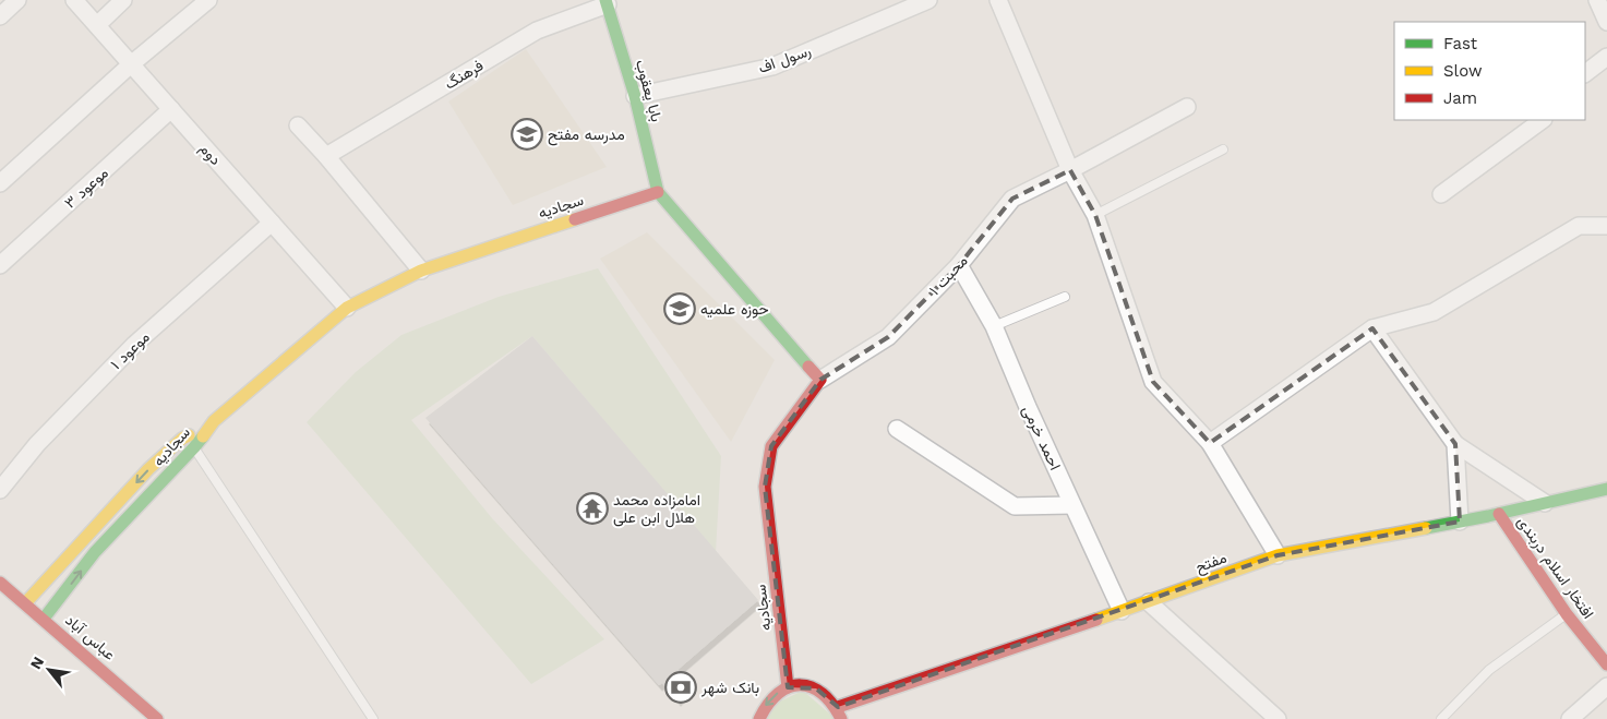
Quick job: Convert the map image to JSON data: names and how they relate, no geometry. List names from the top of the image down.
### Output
{
  "streets": {
    "main road": [
      "بابا یعقوب",
      "سجادیه",
      "مفتح",
      "افتخار اسلام دربندی",
      "عباس آباد"
    ],
    "street": [
      "رسول اف",
      "فرهنگ",
      "دوم",
      "موعود ۳",
      "محبت ۱",
      "موعود ۱",
      "احمد خرمی"
    ]
  },
  "crossings": [
    ["رسول اف", "بابا یعقوب"],
    ["فرهنگ", "بابا یعقوب"],
    ["بابا یعقوب", "سجادیه"],
    ["دوم", "موعود ۳"],
    ["دوم", "سجادیه"],
    ["دوم", "موعود ۱"],
    ["سجادیه", "محبت ۱"],
    ["سجادیه", "عباس آباد"],
    ["محبت ۱", "احمد خرمی"],
    ["احمد خرمی", "مفتح"],
    ["مفتح", "افتخار اسلام دربندی"]
  ],
  "places": {
    "school or university": ["مدرسه مفتح", "حوزه علمیه"],
    "temple": ["امامزاده محمد هلال ابن علی"],
    "bank": ["بانک شهر"]
  },
  "legend": ["Fast", "Slow", "Jam"],
  "north": "top left"
}
